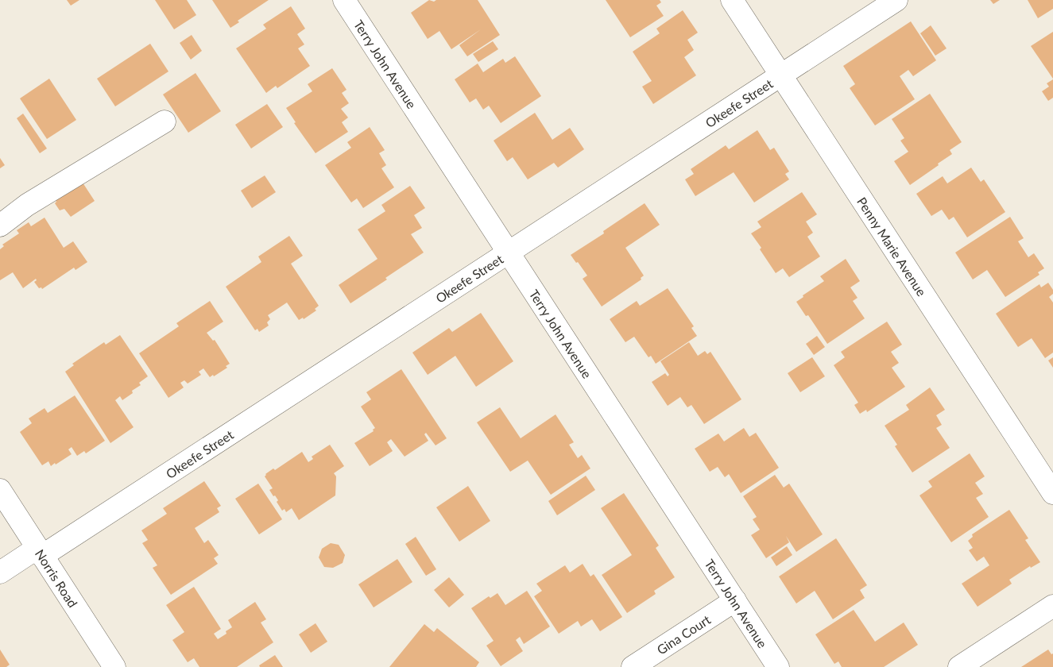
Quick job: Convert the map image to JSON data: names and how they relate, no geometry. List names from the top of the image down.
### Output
{
  "streets": {
    "street": [
      "Terry John Avenue",
      "Okeefe Street",
      "Penny Marie Avenue",
      "Norris Road",
      "Gina Court"
    ]
  },
  "crossings": [
    ["Terry John Avenue", "Okeefe Street"],
    ["Terry John Avenue", "Gina Court"],
    ["Okeefe Street", "Penny Marie Avenue"],
    ["Okeefe Street", "Norris Road"]
  ]
}
